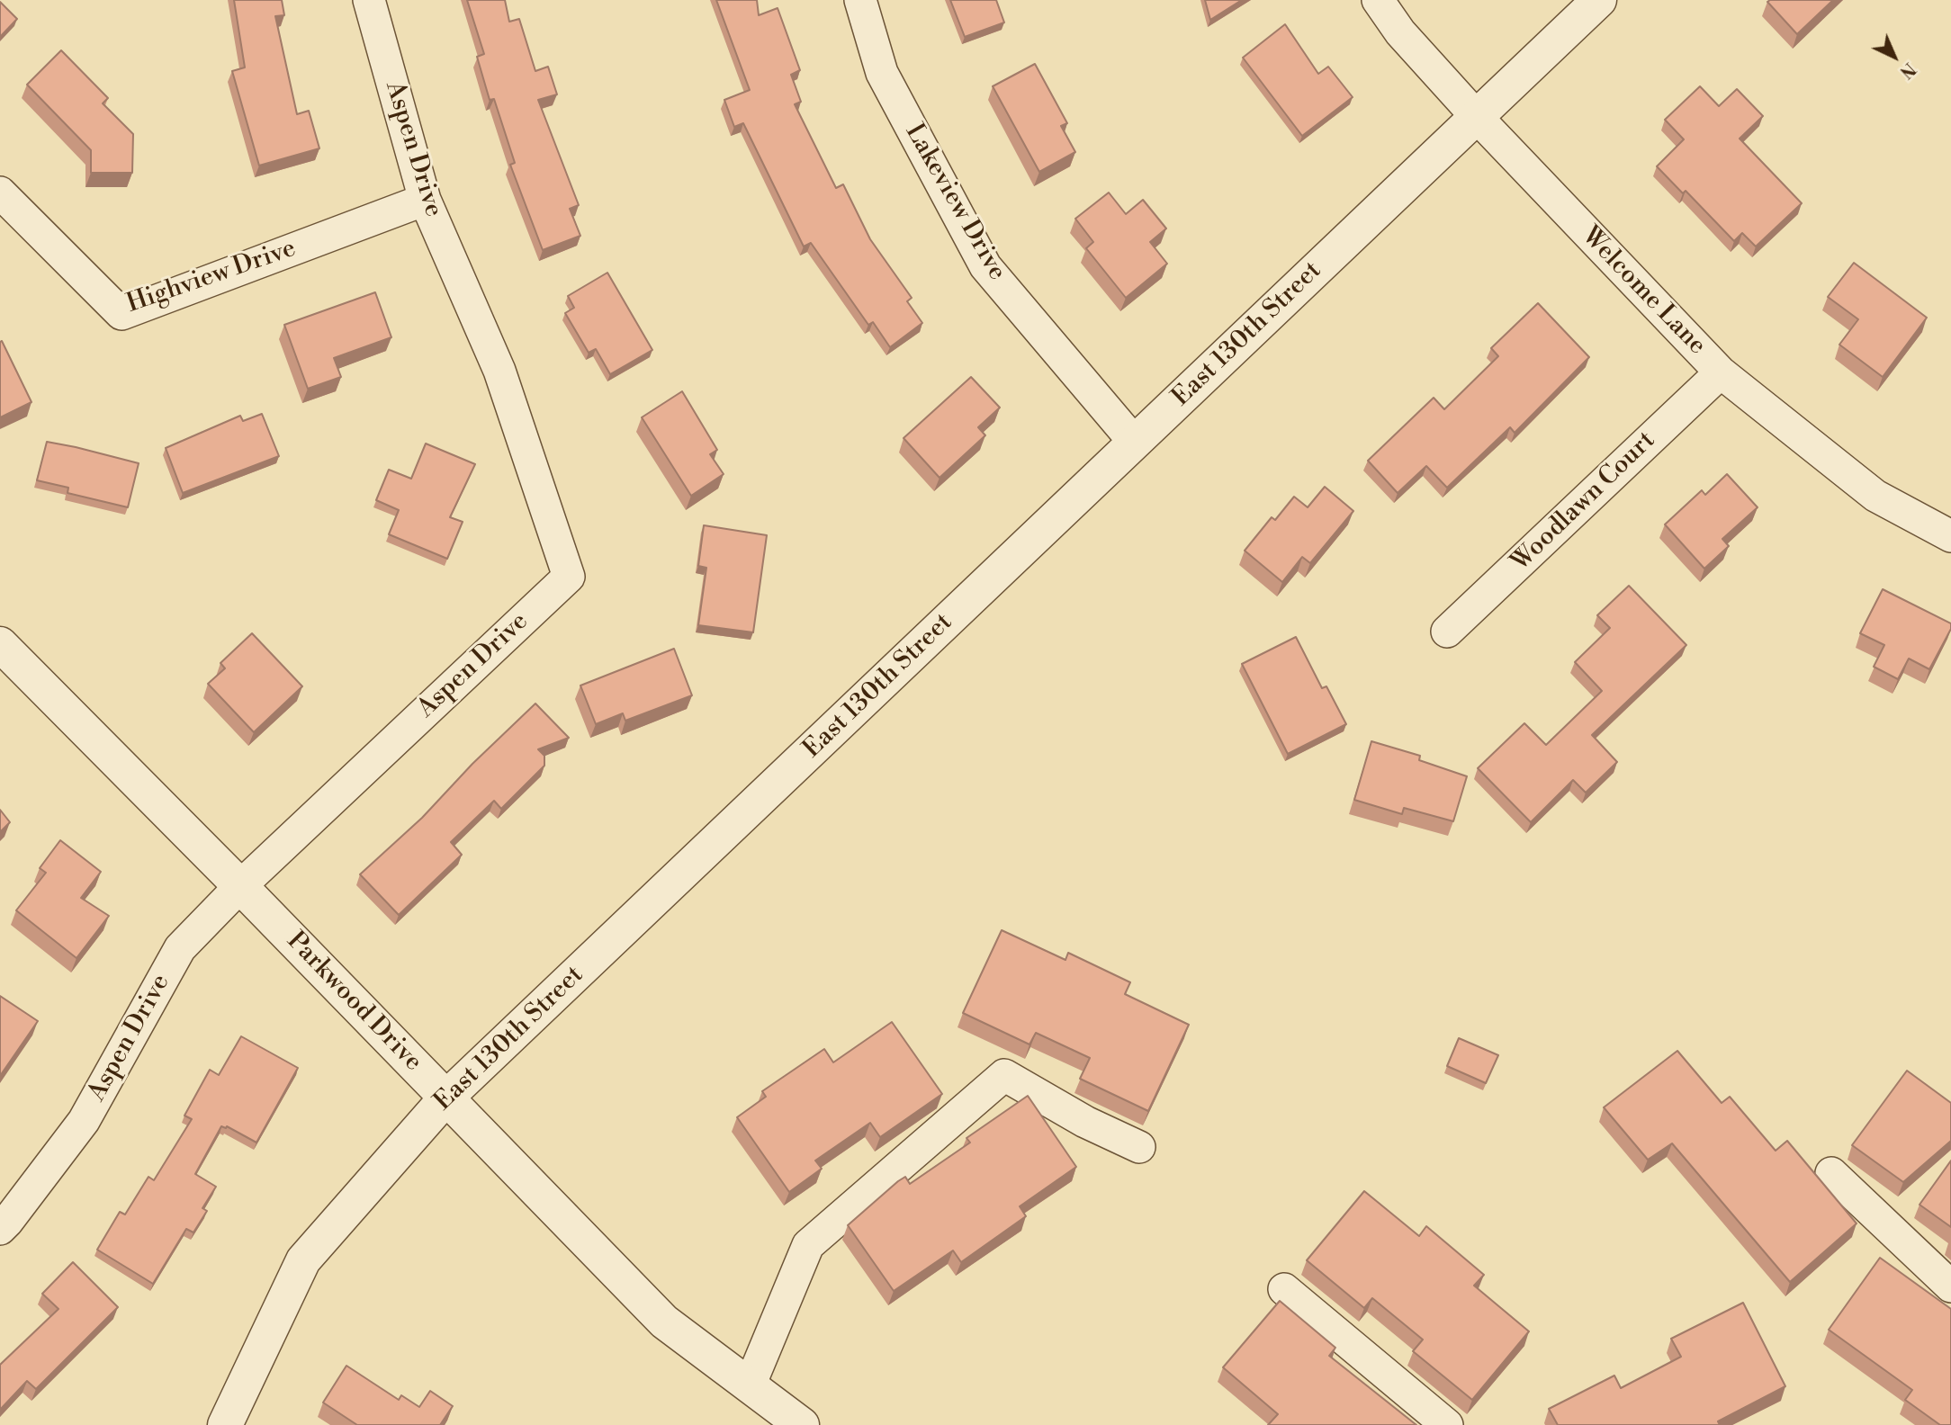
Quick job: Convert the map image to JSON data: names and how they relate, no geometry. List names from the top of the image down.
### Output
{
  "streets": {
    "street": [
      "Aspen Drive",
      "Lakeview Drive",
      "Highview Drive",
      "Welcome Lane",
      "East 130th Street",
      "Woodlawn Court",
      "Parkwood Drive"
    ]
  },
  "crossings": [
    ["Aspen Drive", "Highview Drive"],
    ["Aspen Drive", "Parkwood Drive"],
    ["Lakeview Drive", "East 130th Street"],
    ["Welcome Lane", "East 130th Street"],
    ["Welcome Lane", "Woodlawn Court"],
    ["East 130th Street", "Parkwood Drive"]
  ],
  "north": "bottom right"
}
